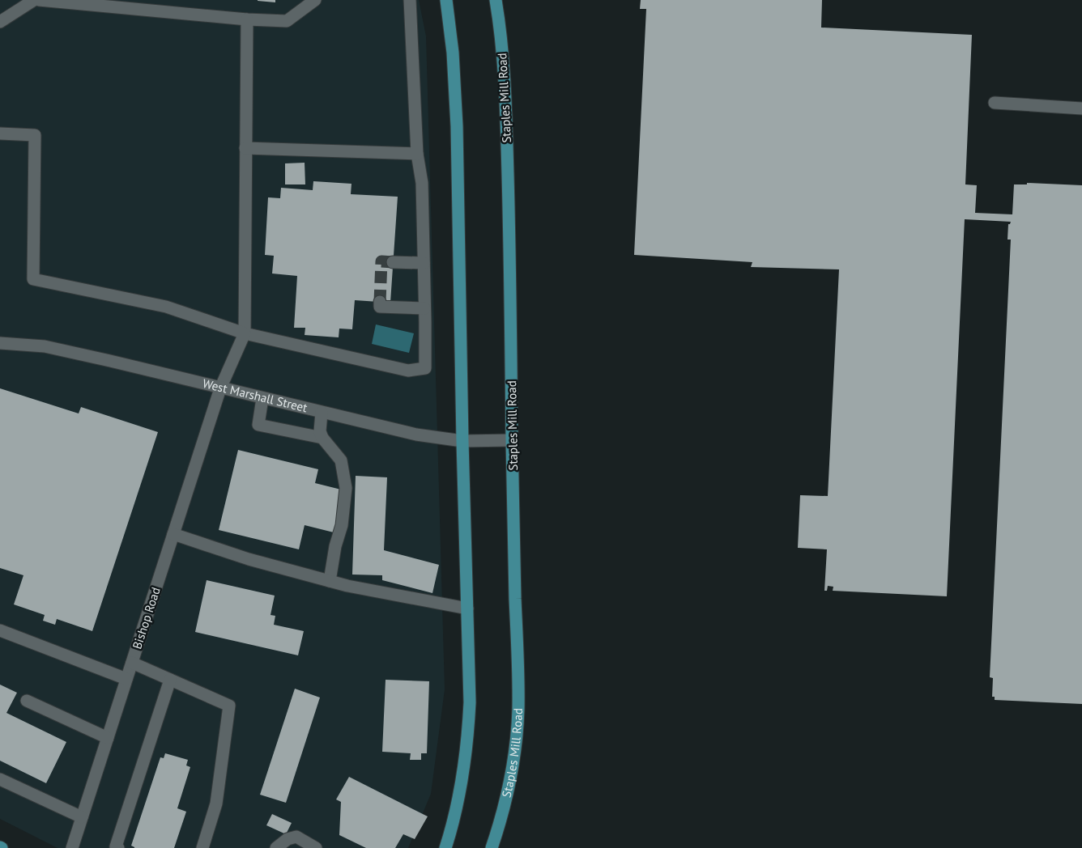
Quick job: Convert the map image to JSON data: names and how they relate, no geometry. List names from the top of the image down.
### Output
{
  "streets": {
    "main road": ["Staples Mill Road"],
    "street": ["West Marshall Street", "Bishop Road"]
  },
  "crossings": [
    ["Staples Mill Road", "West Marshall Street"],
    ["West Marshall Street", "Bishop Road"]
  ]
}
